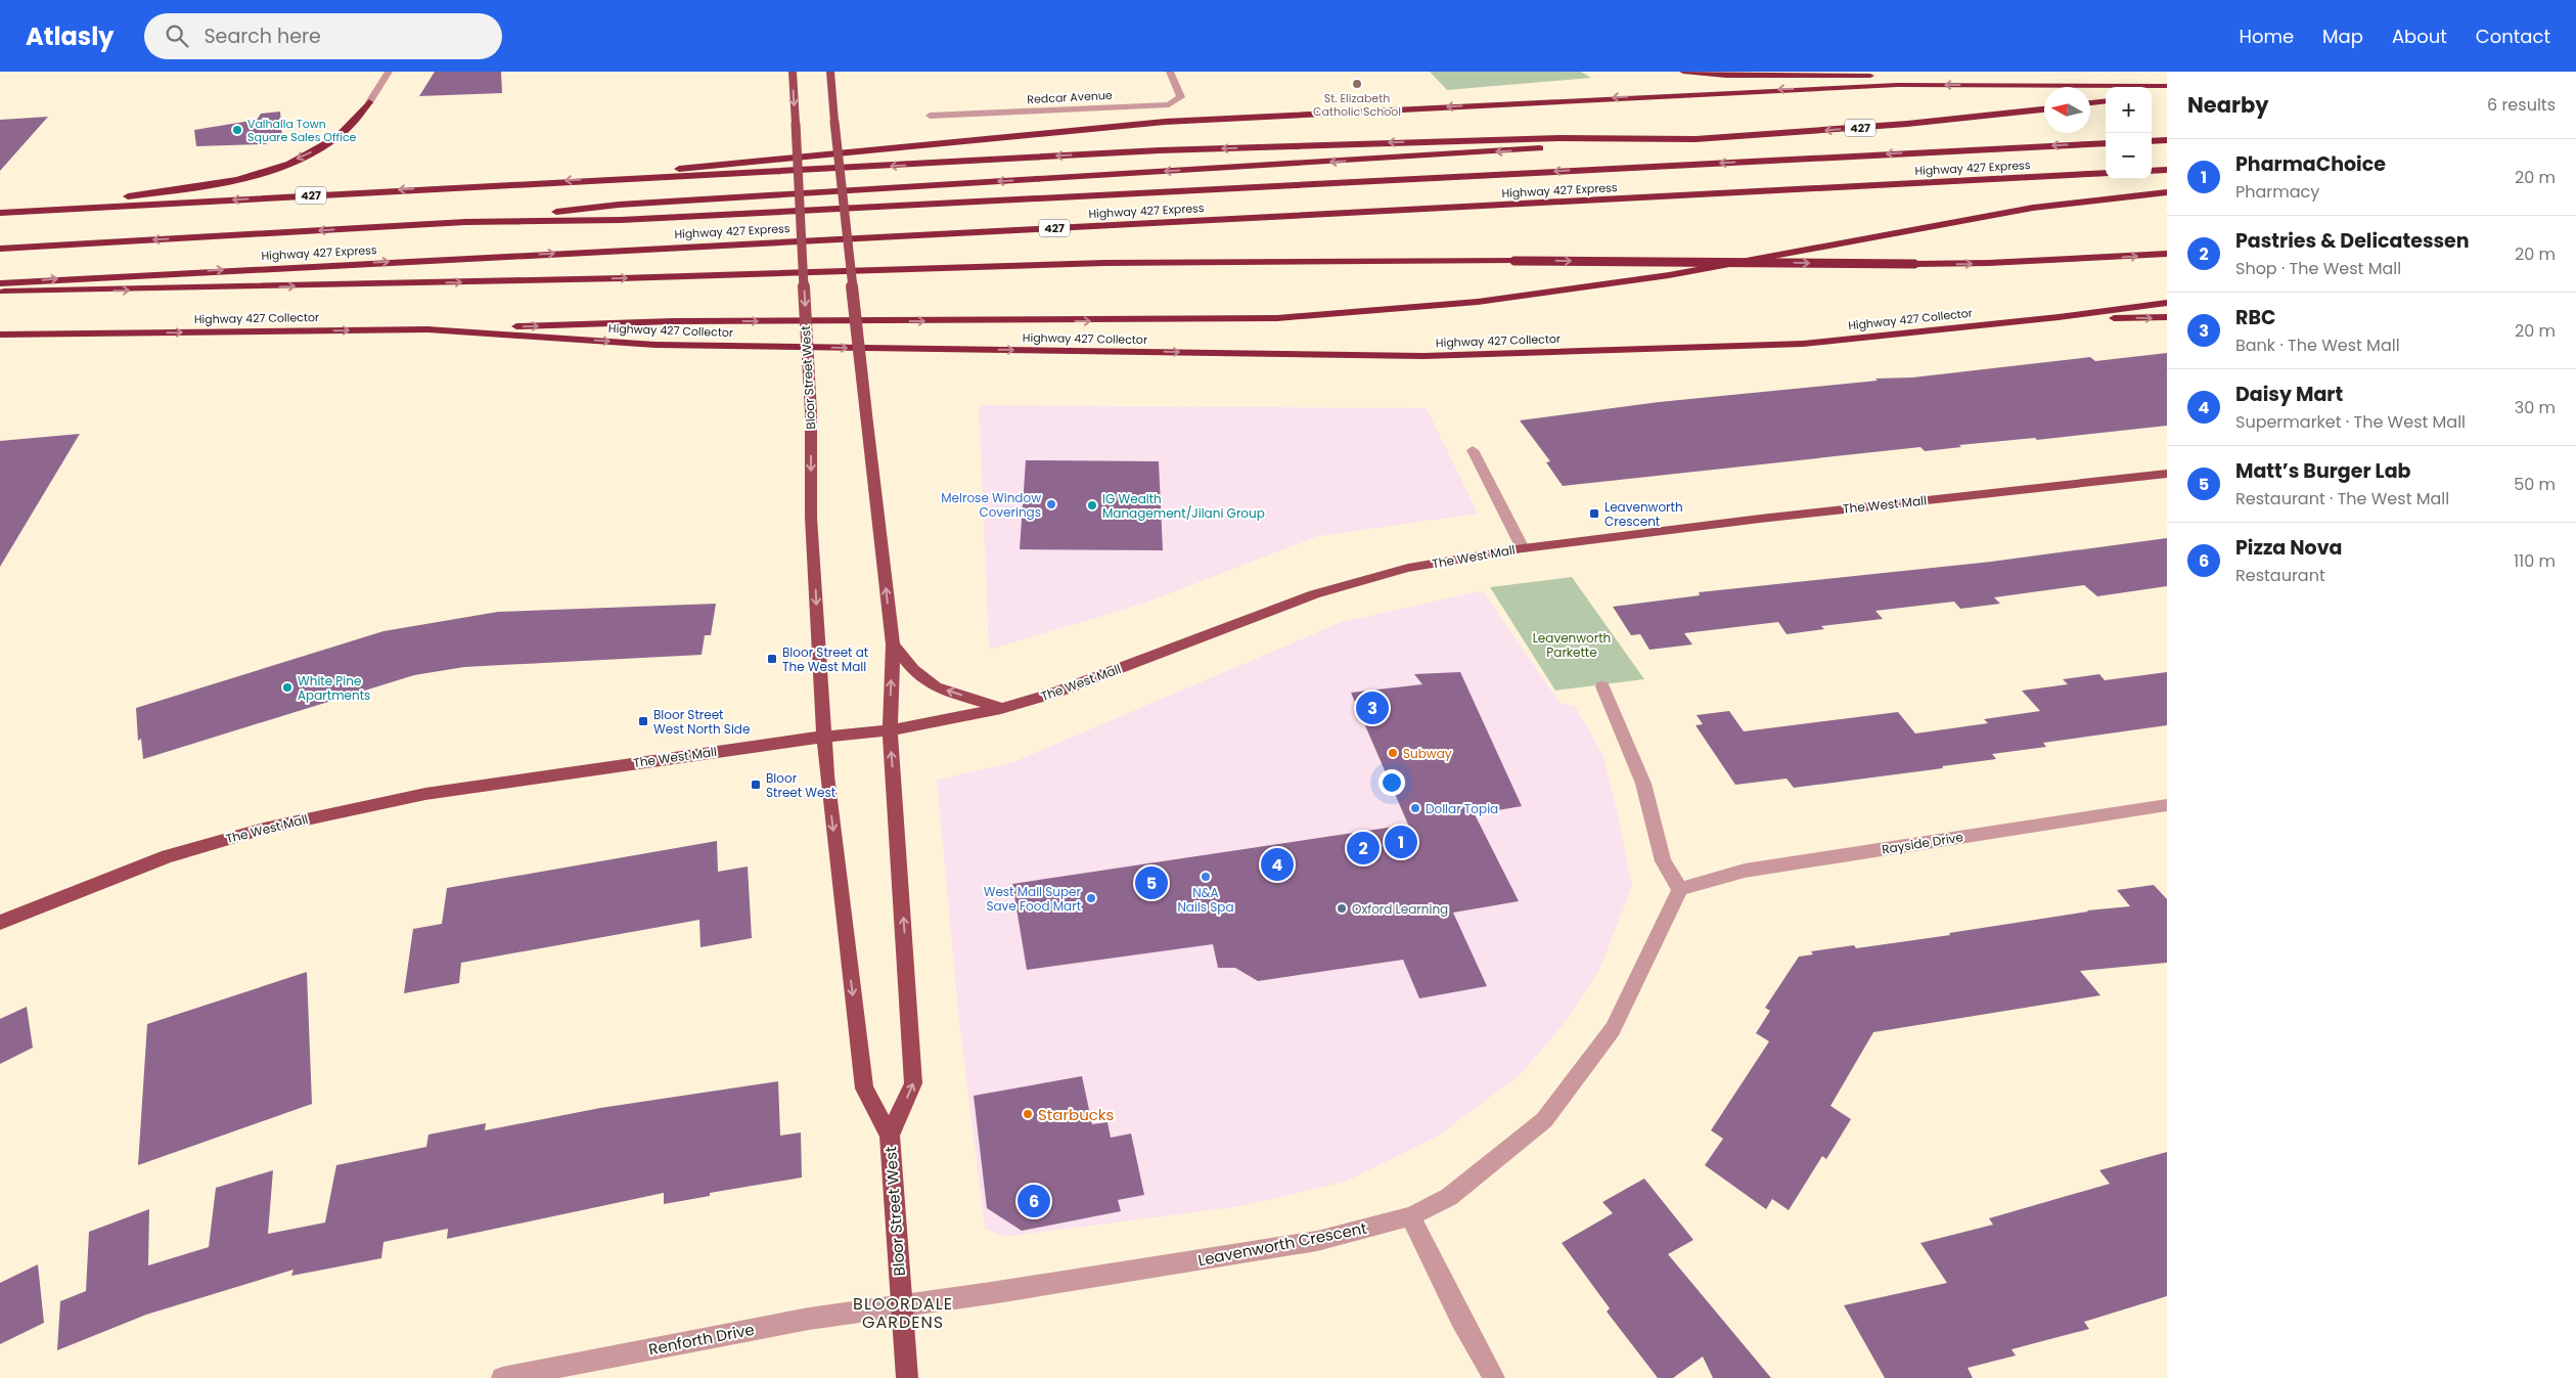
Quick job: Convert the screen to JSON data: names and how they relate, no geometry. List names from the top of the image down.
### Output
{
  "streets": {
    "highway": ["427", "Highway 427 Express", "Highway 427 Collector"],
    "main road": ["Bloor Street West", "The West Mall"],
    "street": [
      "Redcar Avenue",
      "Rayside Drive",
      "Leavenworth Crescent",
      "Renforth Drive"
    ]
  },
  "crossings": [
    ["Bloor Street West", "The West Mall"],
    ["Bloor Street West", "Leavenworth Crescent"],
    ["Bloor Street West", "Renforth Drive"],
    ["Rayside Drive", "Leavenworth Crescent"],
    ["Leavenworth Crescent", "Renforth Drive"]
  ],
  "districts": ["BLOORDALE GARDENS"],
  "parks": ["Leavenworth Parkette"],
  "places": {
    "other": [
      "St. Elizabeth Catholic School",
      "Valhalla Town Square Sales Office",
      "Melrose Window Coverings",
      "IG Wealth Management/Jilani Group",
      "White Pine Apartments",
      "Subway",
      "Dollar Topia",
      "N&A Nails Spa",
      "West Mall Super Save Food Mart",
      "Oxford Learning",
      "Starbucks"
    ],
    "transit": [
      "Leavenworth Crescent",
      "Bloor Street at The West Mall",
      "Bloor Street West North Side",
      "Bloor Street West"
    ]
  },
  "north": "left",
  "page": {
    "header": "Atlasly",
    "search": "Search here",
    "nav": [
      "Home",
      "Map",
      "About",
      "Contact"
    ],
    "heading": ["Nearby", "6 results"],
    "map_buttons": ["+", "−"],
    "list": [
      {
        "mark": "1",
        "name": "PharmaChoice",
        "note": "Pharmacy",
        "value": "20 m"
      },
      {
        "mark": "2",
        "name": "Pastries & Delicatessen",
        "note": "Shop · The West Mall",
        "value": "20 m"
      },
      {
        "mark": "3",
        "name": "RBC",
        "note": "Bank · The West Mall",
        "value": "20 m"
      },
      {
        "mark": "4",
        "name": "Daisy Mart",
        "note": "Supermarket · The West Mall",
        "value": "30 m"
      },
      {
        "mark": "5",
        "name": "Matt’s Burger Lab",
        "note": "Restaurant · The West Mall",
        "value": "50 m"
      },
      {
        "mark": "6",
        "name": "Pizza Nova",
        "note": "Restaurant",
        "value": "110 m"
      }
    ],
    "pins": [
      "3",
      "1",
      "2",
      "4",
      "5",
      "6"
    ]
  }
}
